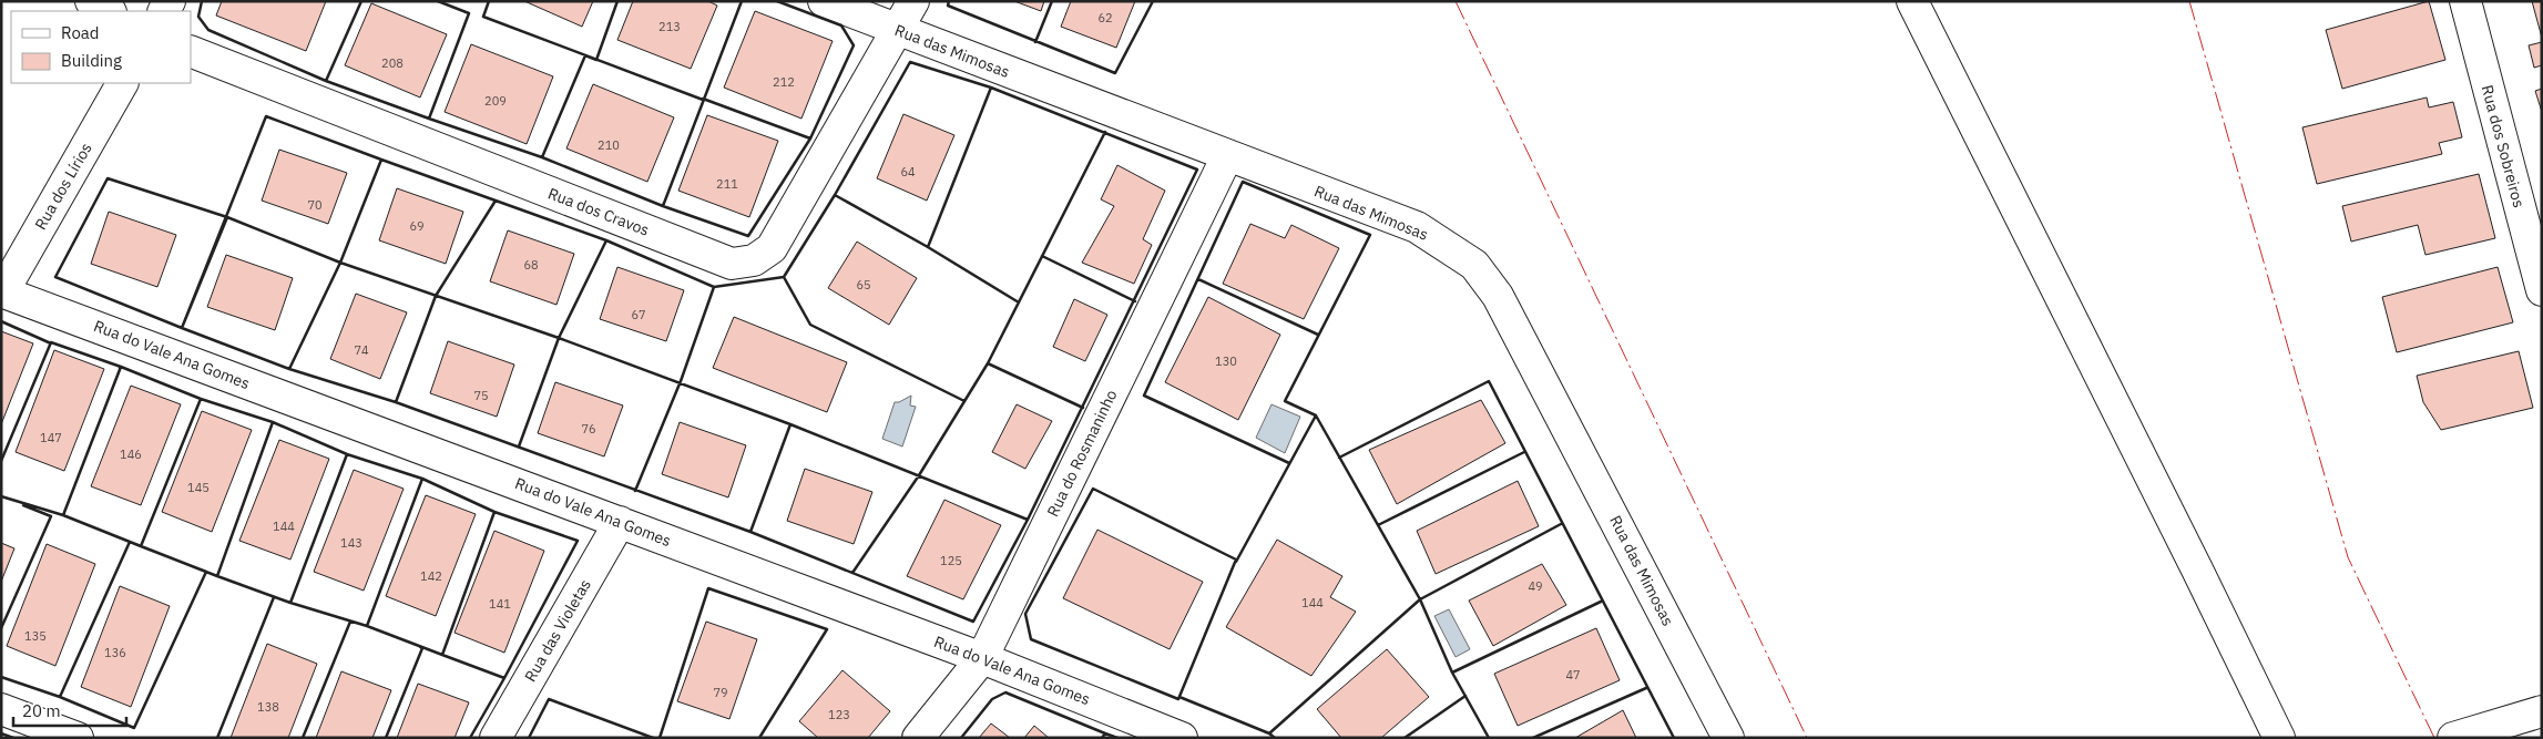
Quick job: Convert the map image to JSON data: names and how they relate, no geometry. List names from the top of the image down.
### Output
{
  "streets": {
    "main road": [
      "Rua das Mimosas",
      "Rua dos Sobreiros",
      "Rua dos Lírios",
      "Rua dos Cravos",
      "Rua do Vale Ana Gomes",
      "Rua do Rosmaninho",
      "Rua das Violetas"
    ]
  },
  "crossings": [
    ["Rua das Mimosas", "Rua dos Cravos"],
    ["Rua das Mimosas", "Rua do Rosmaninho"],
    ["Rua dos Lírios", "Rua do Vale Ana Gomes"],
    ["Rua do Vale Ana Gomes", "Rua do Rosmaninho"],
    ["Rua do Vale Ana Gomes", "Rua das Violetas"]
  ],
  "house_numbers": [
    "62",
    "213",
    "208",
    "212",
    "209",
    "210",
    "64",
    "211",
    "70",
    "69",
    "68",
    "65",
    "67",
    "74",
    "130",
    "75",
    "76",
    "147",
    "146",
    "145",
    "144",
    "143",
    "125",
    "142",
    "49",
    "144",
    "141",
    "135",
    "136",
    "47",
    "79",
    "138",
    "123"
  ],
  "legend": ["Road", "Building"],
  "scale_bar": "20 m"
}
